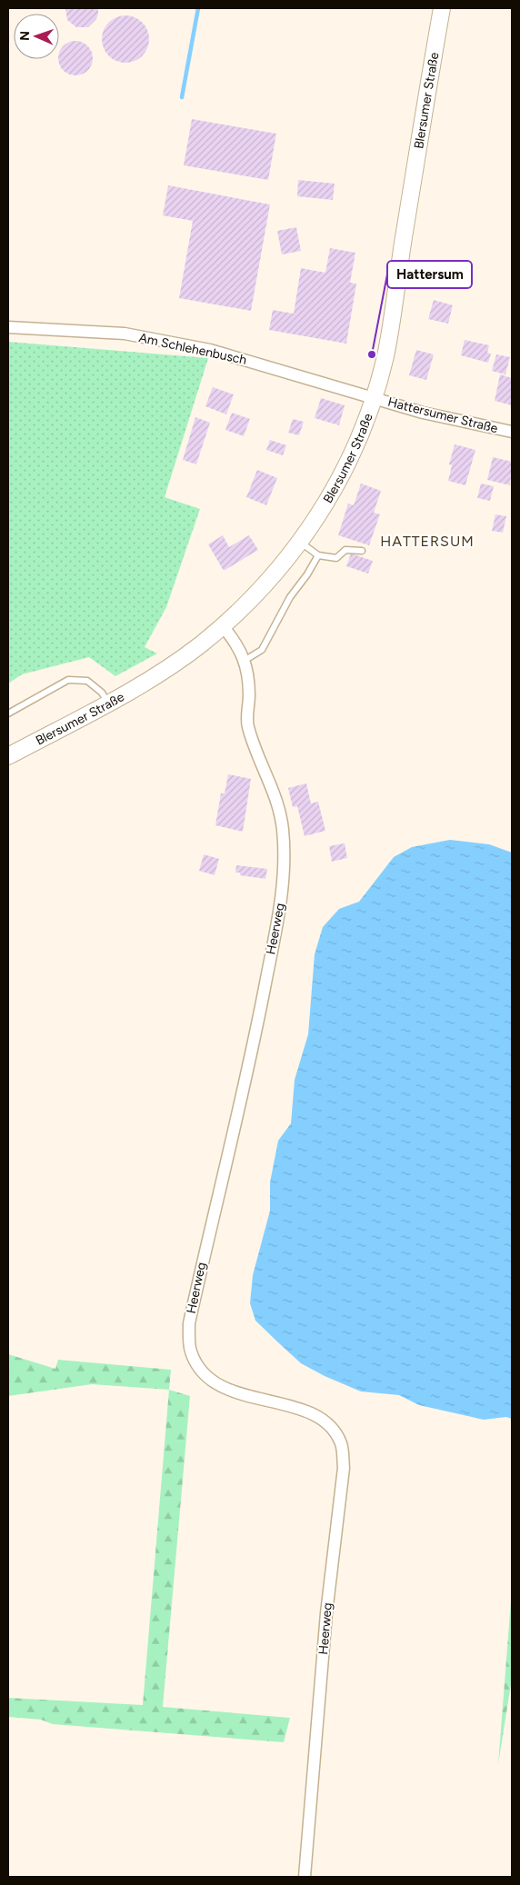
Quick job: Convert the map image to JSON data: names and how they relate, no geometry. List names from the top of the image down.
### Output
{
  "streets": {
    "main road": ["Blersumer Straße"],
    "street": ["Am Schlehenbusch", "Hattersumer Straße", "Heerweg"]
  },
  "crossings": [
    ["Blersumer Straße", "Am Schlehenbusch"],
    ["Blersumer Straße", "Hattersumer Straße"],
    ["Blersumer Straße", "Heerweg"],
    ["Am Schlehenbusch", "Hattersumer Straße"]
  ],
  "districts": ["HATTERSUM"],
  "places": ["Hattersum"],
  "north": "left"
}
